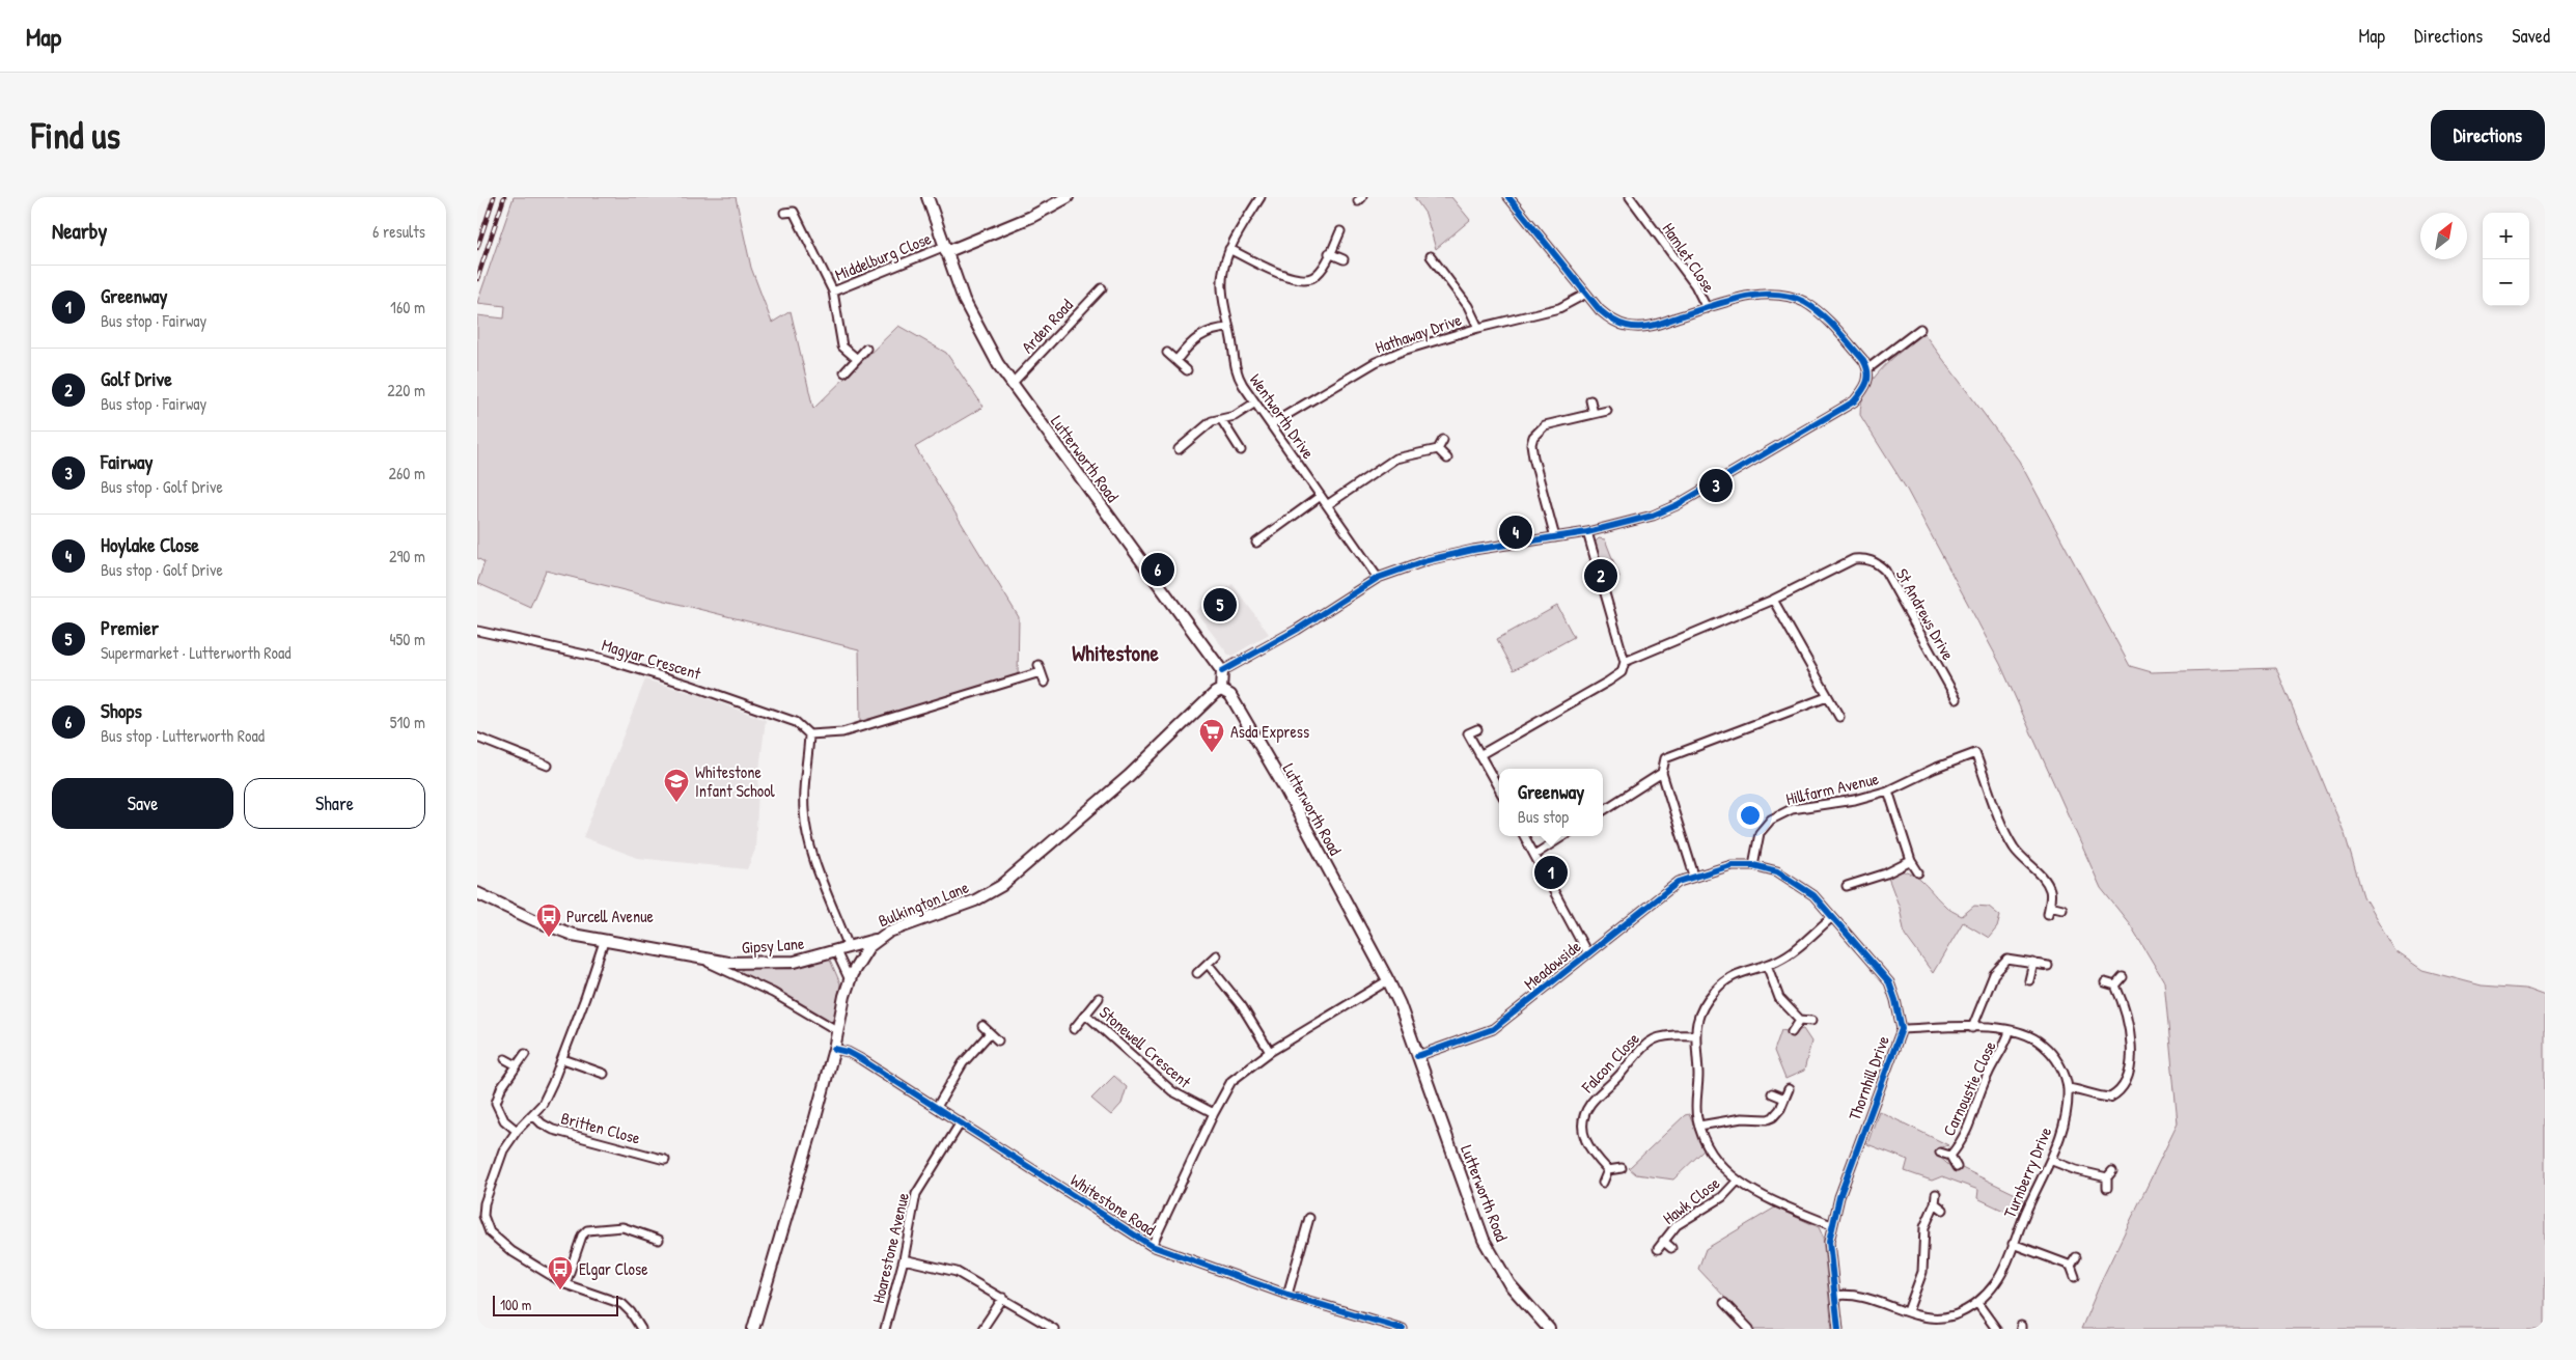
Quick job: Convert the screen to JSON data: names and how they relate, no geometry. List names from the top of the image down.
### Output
{
  "streets": {
    "main road": ["Lutterworth Road", "Bulkington Lane", "Gipsy Lane"],
    "street": [
      "Middelburg Close",
      "Hamlet Close",
      "Arden Road",
      "Hathaway Drive",
      "Wentworth Drive",
      "St Andrews Drive",
      "Magyar Crescent",
      "Hillfarm Avenue",
      "Meadowside",
      "Stonewell Crescent",
      "Falcon Close",
      "Thornhill Drive",
      "Carnoustie Close",
      "Britten Close",
      "Turnberry Drive",
      "Hawk Close",
      "Whitestone Road",
      "Hoarestone Avenue"
    ]
  },
  "crossings": [
    ["Middelburg Close", "Lutterworth Road"],
    ["Arden Road", "Lutterworth Road"],
    ["Hathaway Drive", "Wentworth Drive"],
    ["Lutterworth Road", "Bulkington Lane"],
    ["Lutterworth Road", "Meadowside"],
    ["Hillfarm Avenue", "Thornhill Drive"],
    ["Bulkington Lane", "Gipsy Lane"],
    ["Bulkington Lane", "Whitestone Road"],
    ["Meadowside", "Thornhill Drive"],
    ["Thornhill Drive", "Turnberry Drive"],
    ["Carnoustie Close", "Turnberry Drive"],
    ["Whitestone Road", "Hoarestone Avenue"]
  ],
  "districts": ["Whitestone"],
  "places": {
    "supermarket": ["Asda Express"],
    "school or university": ["Whitestone Infant School"],
    "bus stop": ["Purcell Avenue", "Elgar Close"]
  },
  "scale_bar": "100 m",
  "north": "top right",
  "page": {
    "header": "Map",
    "nav": ["Map", "Directions", "Saved"],
    "buttons": [
      "Directions",
      ["Save", "Share"]
    ],
    "title": "Find us",
    "heading": ["Nearby", "6 results"],
    "map_buttons": ["+", "−"],
    "list": [
      {
        "mark": "1",
        "name": "Greenway",
        "note": "Bus stop · Fairway",
        "value": "160 m"
      },
      {
        "mark": "2",
        "name": "Golf Drive",
        "note": "Bus stop · Fairway",
        "value": "220 m"
      },
      {
        "mark": "3",
        "name": "Fairway",
        "note": "Bus stop · Golf Drive",
        "value": "260 m"
      },
      {
        "mark": "4",
        "name": "Hoylake Close",
        "note": "Bus stop · Golf Drive",
        "value": "290 m"
      },
      {
        "mark": "5",
        "name": "Premier",
        "note": "Supermarket · Lutterworth Road",
        "value": "450 m"
      },
      {
        "mark": "6",
        "name": "Shops",
        "note": "Bus stop · Lutterworth Road",
        "value": "510 m"
      }
    ],
    "pins": [
      "3",
      "4",
      "6",
      "2",
      "5",
      "1"
    ],
    "popup": ["Greenway", "Bus stop"],
    "scale": "100 m"
  }
}
